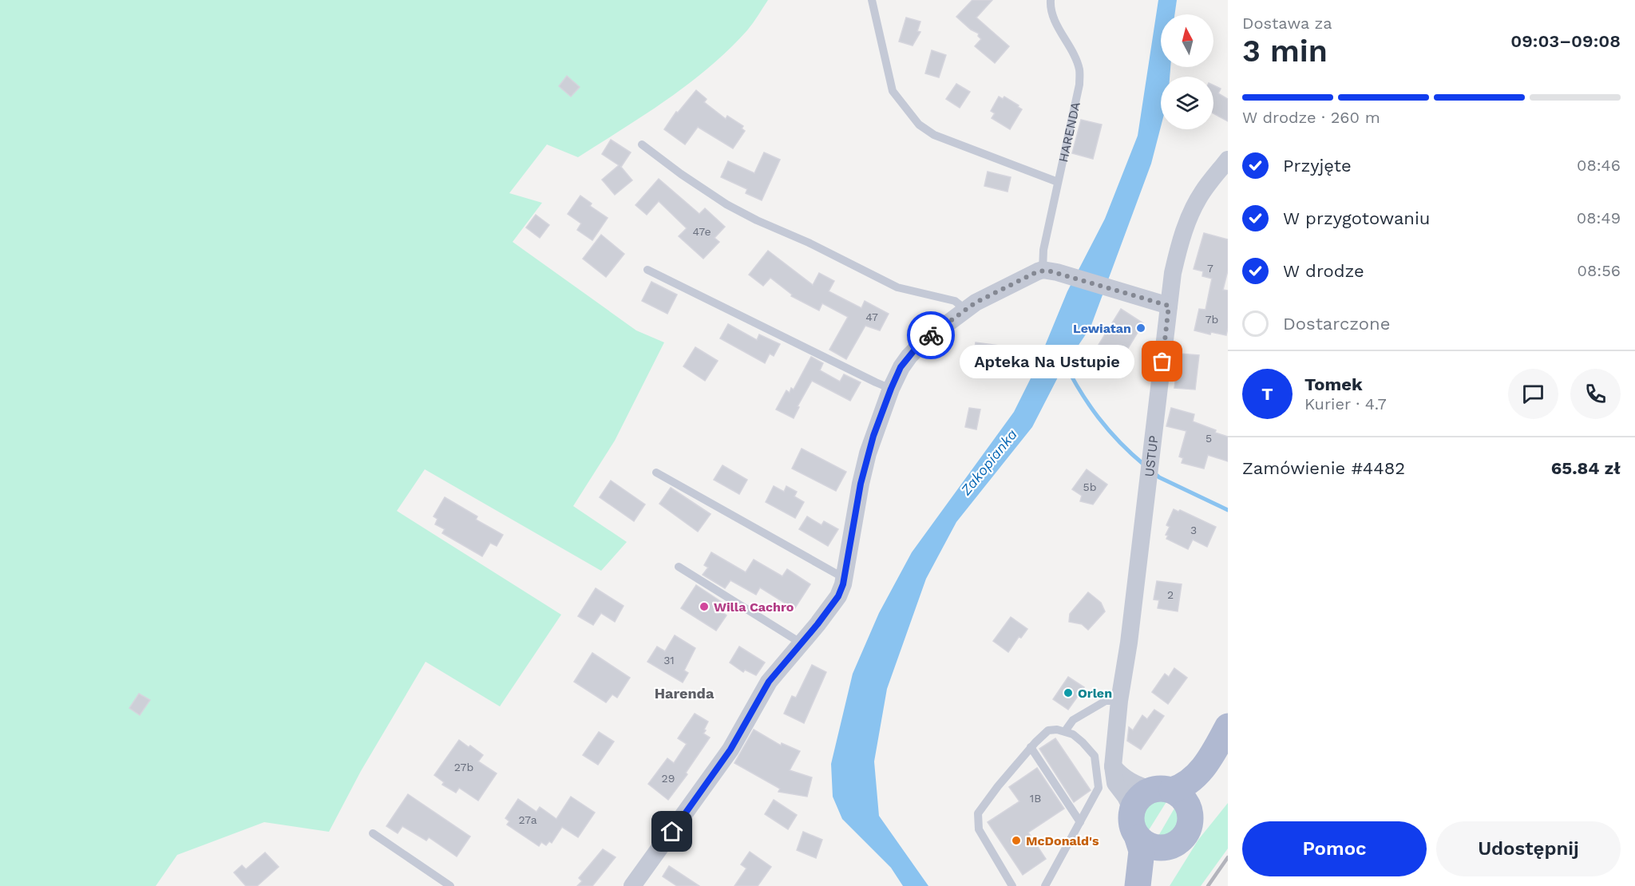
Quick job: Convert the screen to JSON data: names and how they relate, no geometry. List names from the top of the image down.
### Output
{
  "streets": {
    "street": ["USTUP"],
    "lane": ["HARENDA"]
  },
  "districts": ["Harenda"],
  "water": ["Zakopianka"],
  "places": [
    "Lewiatan",
    "Apteka Na Ustupie",
    "Willa Cachro",
    "Orlen",
    "McDonald's"
  ],
  "house_numbers": [
    "47e",
    "7",
    "47",
    "7b",
    "5",
    "5b",
    "3",
    "2",
    "31",
    "27b",
    "29",
    "1B",
    "27a"
  ],
  "north": "top",
  "page": {
    "heading": ["3 min", "Dostawa za", "09:03–09:08"],
    "panel": [
      "Tomek",
      "Kurier · 4.7",
      "Zamówienie #4482",
      "65.84 zł"
    ],
    "bar": "W drodze · 260 m",
    "list": [
      ["Przyjęte", "08:46"],
      ["W przygotowaniu", "08:49"],
      ["W drodze", "08:56"],
      "Dostarczone"
    ],
    "bubble": "Apteka Na Ustupie",
    "round": "T",
    "buttons": ["Pomoc", "Udostępnij"]
  }
}
